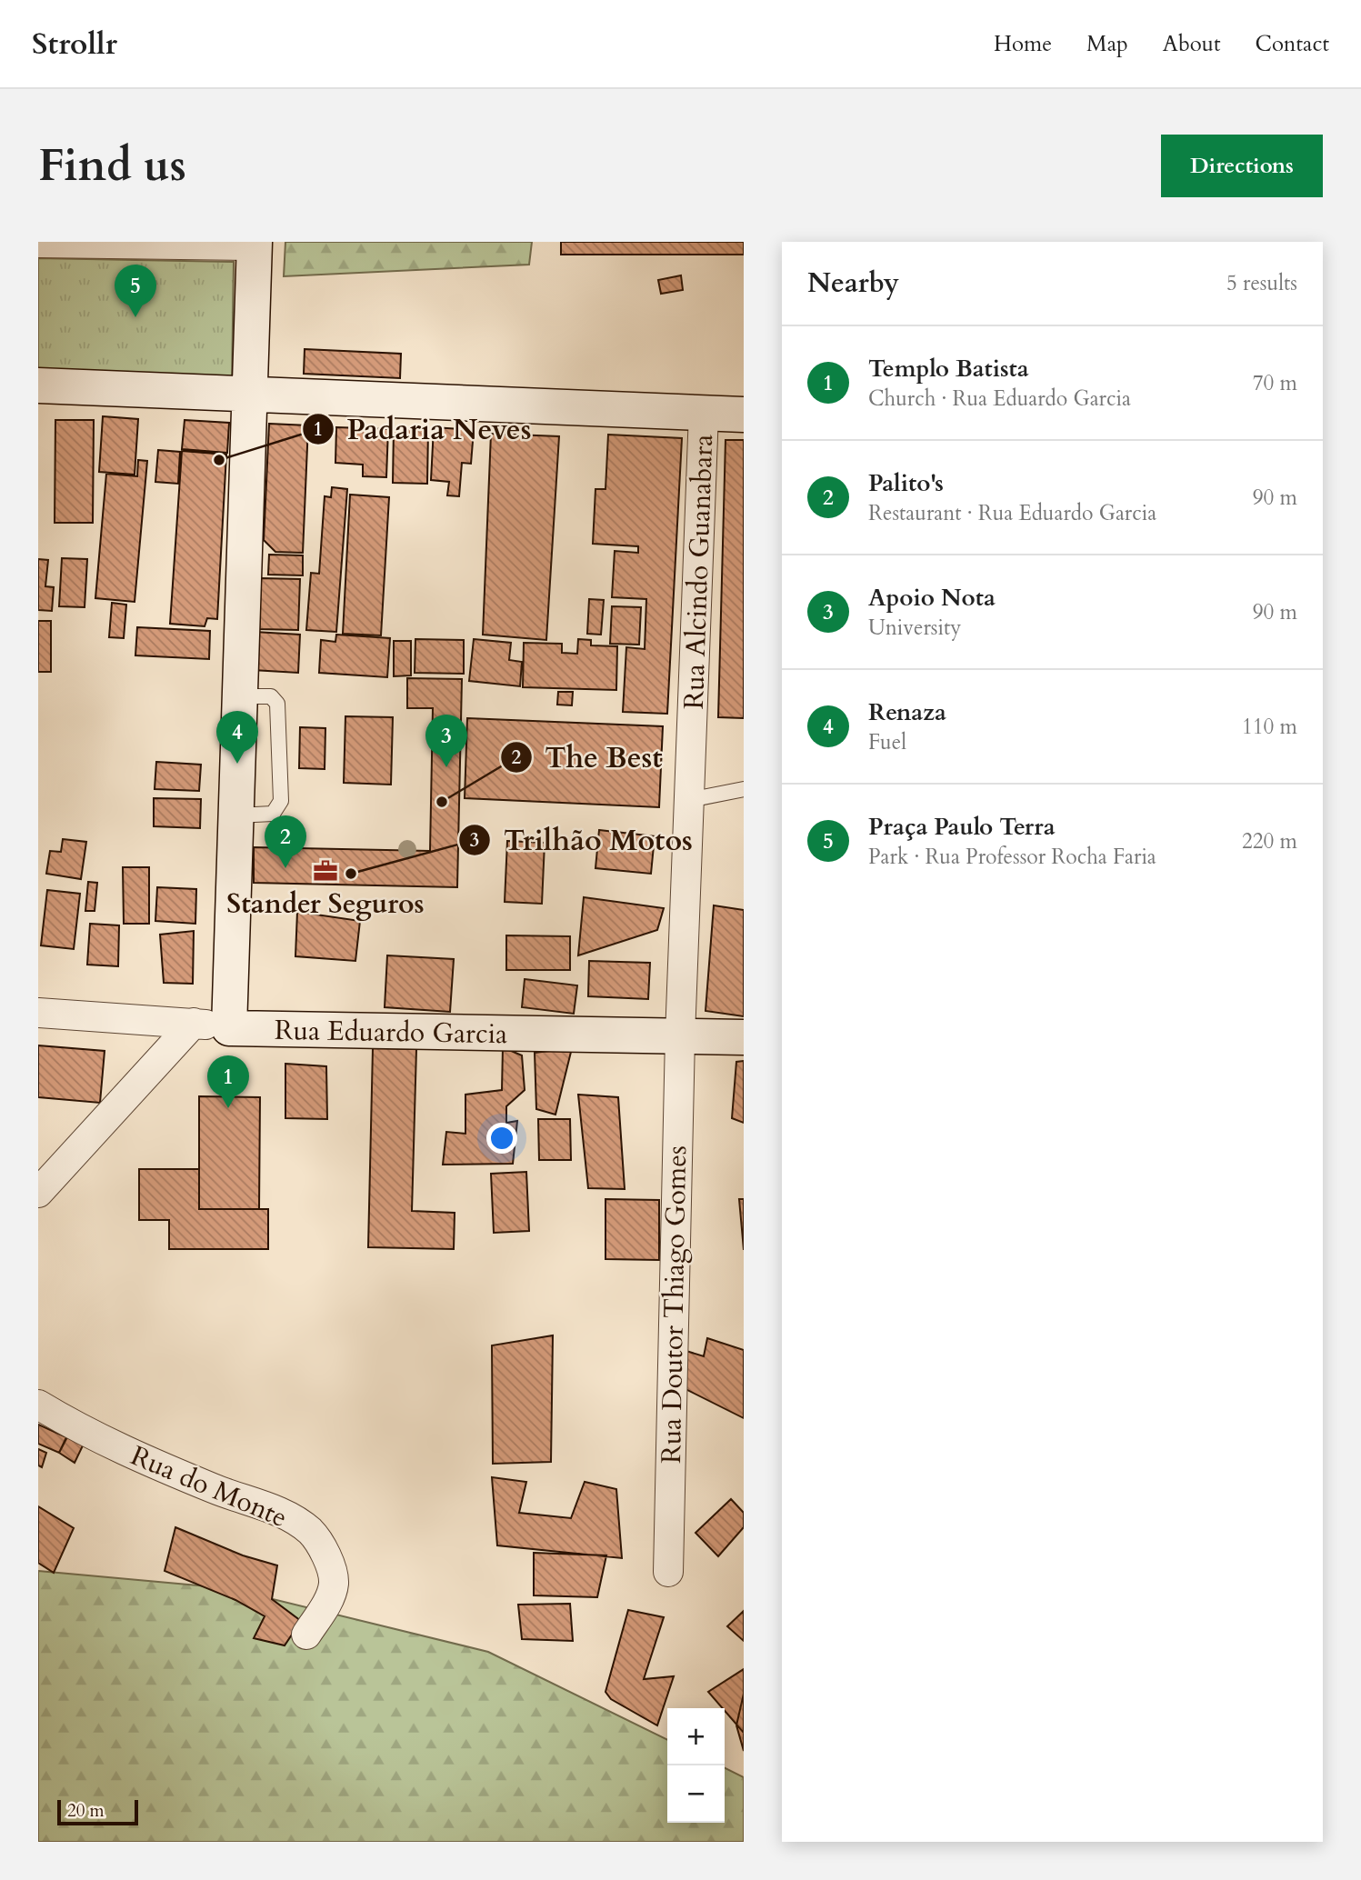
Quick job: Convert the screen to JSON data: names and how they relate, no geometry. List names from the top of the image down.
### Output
{
  "streets": {
    "main road": ["Rua Eduardo Garcia"],
    "street": ["Rua Alcindo Guanabara", "Rua Doutor Thiago Gomes", "Rua do Monte"]
  },
  "crossings": [
    ["Rua Alcindo Guanabara", "Rua Eduardo Garcia"],
    ["Rua Alcindo Guanabara", "Rua Doutor Thiago Gomes"],
    ["Rua Eduardo Garcia", "Rua Doutor Thiago Gomes"]
  ],
  "places": {
    "other": ["Padaria Neves", "The Best", "Trilhão Motos"],
    "office": ["Stander Seguros"]
  },
  "scale_bar": "20 m",
  "page": {
    "header": "Strollr",
    "nav": [
      "Home",
      "Map",
      "About",
      "Contact"
    ],
    "buttons": "Directions",
    "title": "Find us",
    "heading": ["Nearby", "5 results"],
    "pins": [
      "5",
      "4",
      "3",
      "2",
      "1"
    ],
    "list": [
      {
        "mark": "1",
        "name": "Templo Batista",
        "note": "Church · Rua Eduardo Garcia",
        "value": "70 m"
      },
      {
        "mark": "2",
        "name": "Palito's",
        "note": "Restaurant · Rua Eduardo Garcia",
        "value": "90 m"
      },
      {
        "mark": "3",
        "name": "Apoio Nota",
        "note": "University",
        "value": "90 m"
      },
      {
        "mark": "4",
        "name": "Renaza",
        "note": "Fuel",
        "value": "110 m"
      },
      {
        "mark": "5",
        "name": "Praça Paulo Terra",
        "note": "Park · Rua Professor Rocha Faria",
        "value": "220 m"
      }
    ],
    "map_buttons": ["+", "−"],
    "scale": "20 m"
  }
}
